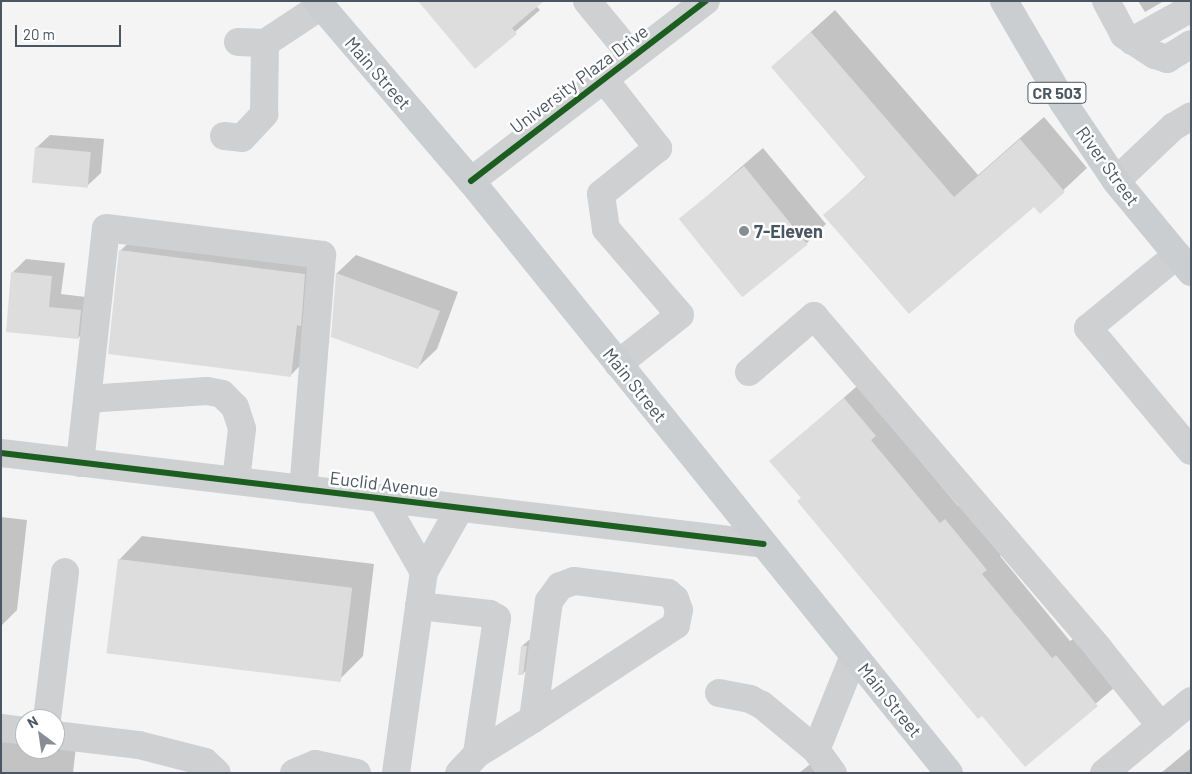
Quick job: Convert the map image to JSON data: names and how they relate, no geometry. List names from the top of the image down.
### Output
{
  "streets": {
    "main road": ["Main Street", "CR 503", "River Street"],
    "street": ["University Plaza Drive", "Euclid Avenue"]
  },
  "crossings": [
    ["Main Street", "University Plaza Drive"],
    ["Main Street", "Euclid Avenue"]
  ],
  "places": ["7-Eleven"],
  "scale_bar": "20 m",
  "north": "top left"
}
